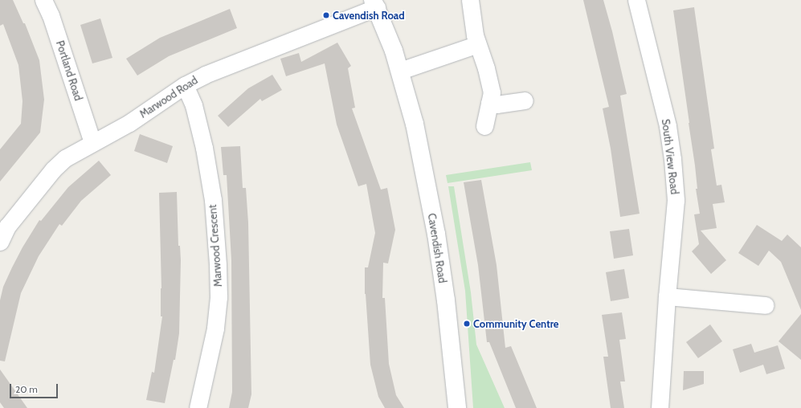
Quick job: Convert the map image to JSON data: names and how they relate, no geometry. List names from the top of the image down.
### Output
{
  "streets": {
    "street": [
      "Portland Road",
      "Marwood Road",
      "South View Road",
      "Marwood Crescent",
      "Cavendish Road"
    ]
  },
  "crossings": [
    ["Portland Road", "Marwood Road"],
    ["Marwood Road", "Marwood Crescent"],
    ["Marwood Road", "Cavendish Road"]
  ],
  "places": ["Cavendish Road", "Community Centre"],
  "scale_bar": "20 m"
}
